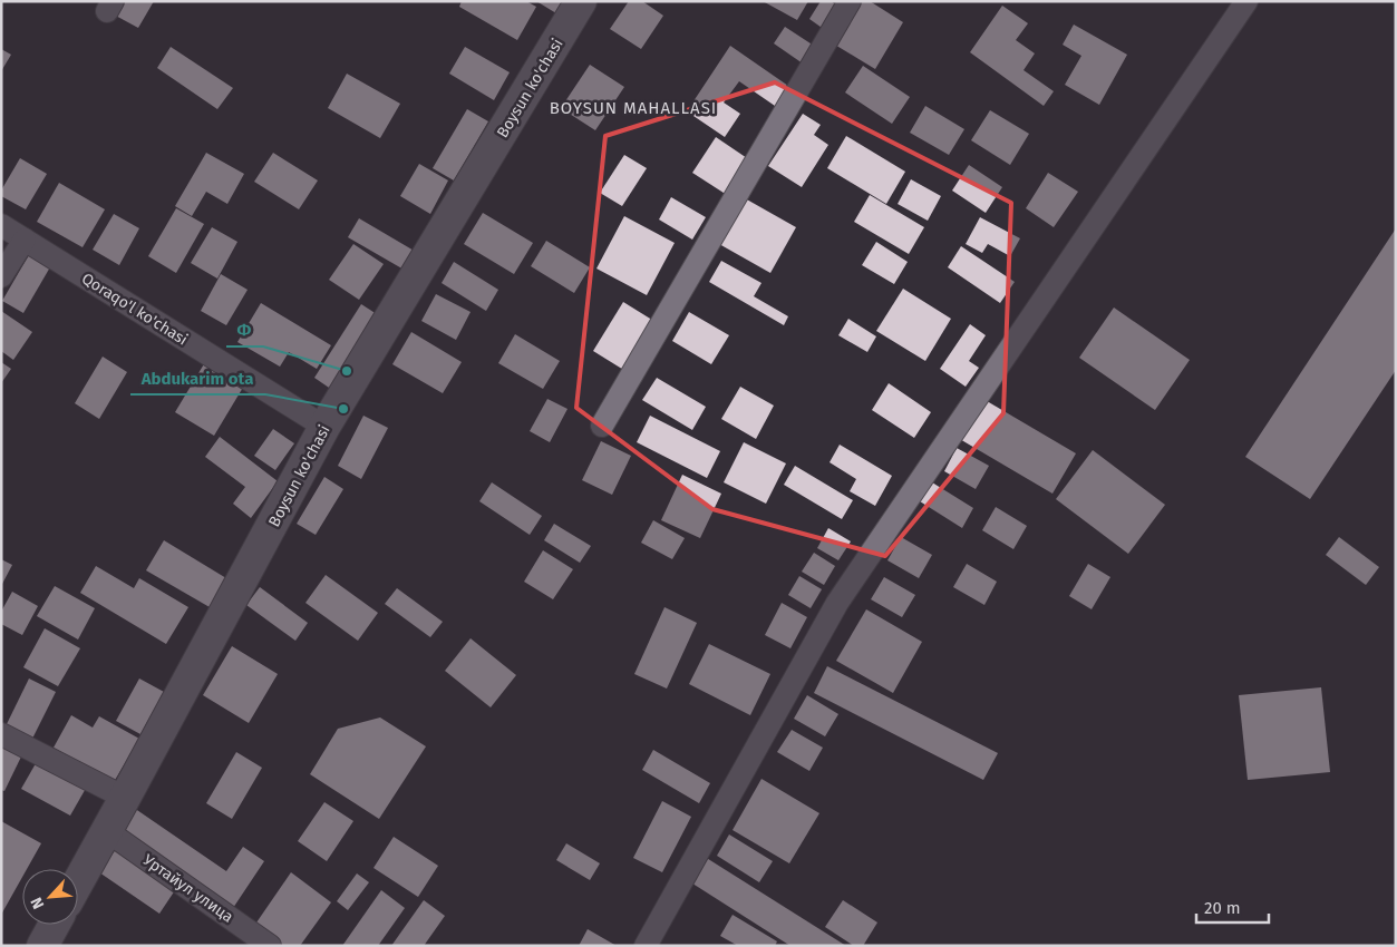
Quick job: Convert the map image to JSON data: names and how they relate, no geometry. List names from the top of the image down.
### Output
{
  "streets": {
    "street": ["Boysun ko'chasi", "Qoraqo'l ko'chasi", "Уртайул улица"]
  },
  "crossings": [
    ["Boysun ko'chasi", "Qoraqo'l ko'chasi"],
    ["Boysun ko'chasi", "Уртайул улица"]
  ],
  "districts": ["BOYSUN MAHALLASI"],
  "places": ["Ф", "Abdukarim ota"],
  "scale_bar": "20 m",
  "north": "bottom left"
}
